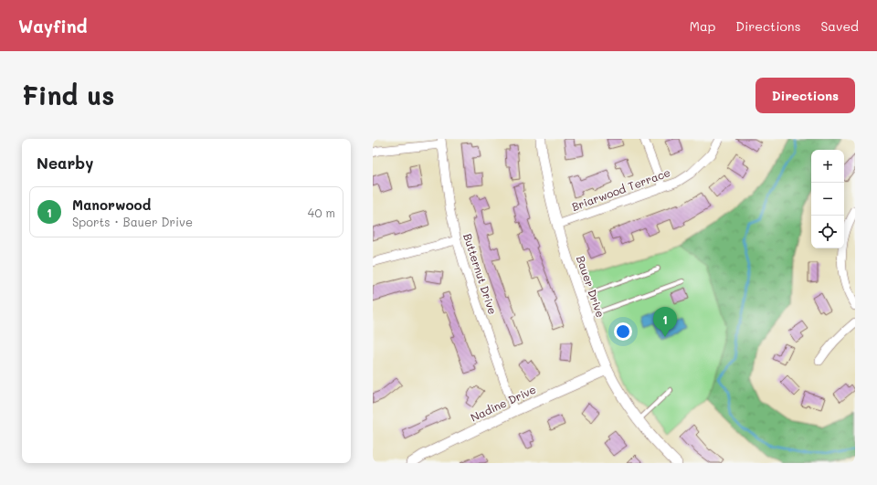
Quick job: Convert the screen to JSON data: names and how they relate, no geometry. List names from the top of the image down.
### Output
{
  "streets": {
    "street": [
      "Briarwood Terrace",
      "Butternut Drive",
      "Bauer Drive",
      "Nadine Drive"
    ]
  },
  "crossings": [
    ["Briarwood Terrace", "Bauer Drive"],
    ["Butternut Drive", "Nadine Drive"],
    ["Bauer Drive", "Nadine Drive"]
  ],
  "page": {
    "header": "Wayfind",
    "nav": ["Map", "Directions", "Saved"],
    "buttons": "Directions",
    "title": "Find us",
    "heading": "Nearby",
    "map_buttons": ["+", "−"],
    "list": [
      {
        "mark": "1",
        "name": "Manorwood",
        "note": "Sports · Bauer Drive",
        "value": "40 m"
      }
    ],
    "pins": "1"
  }
}
